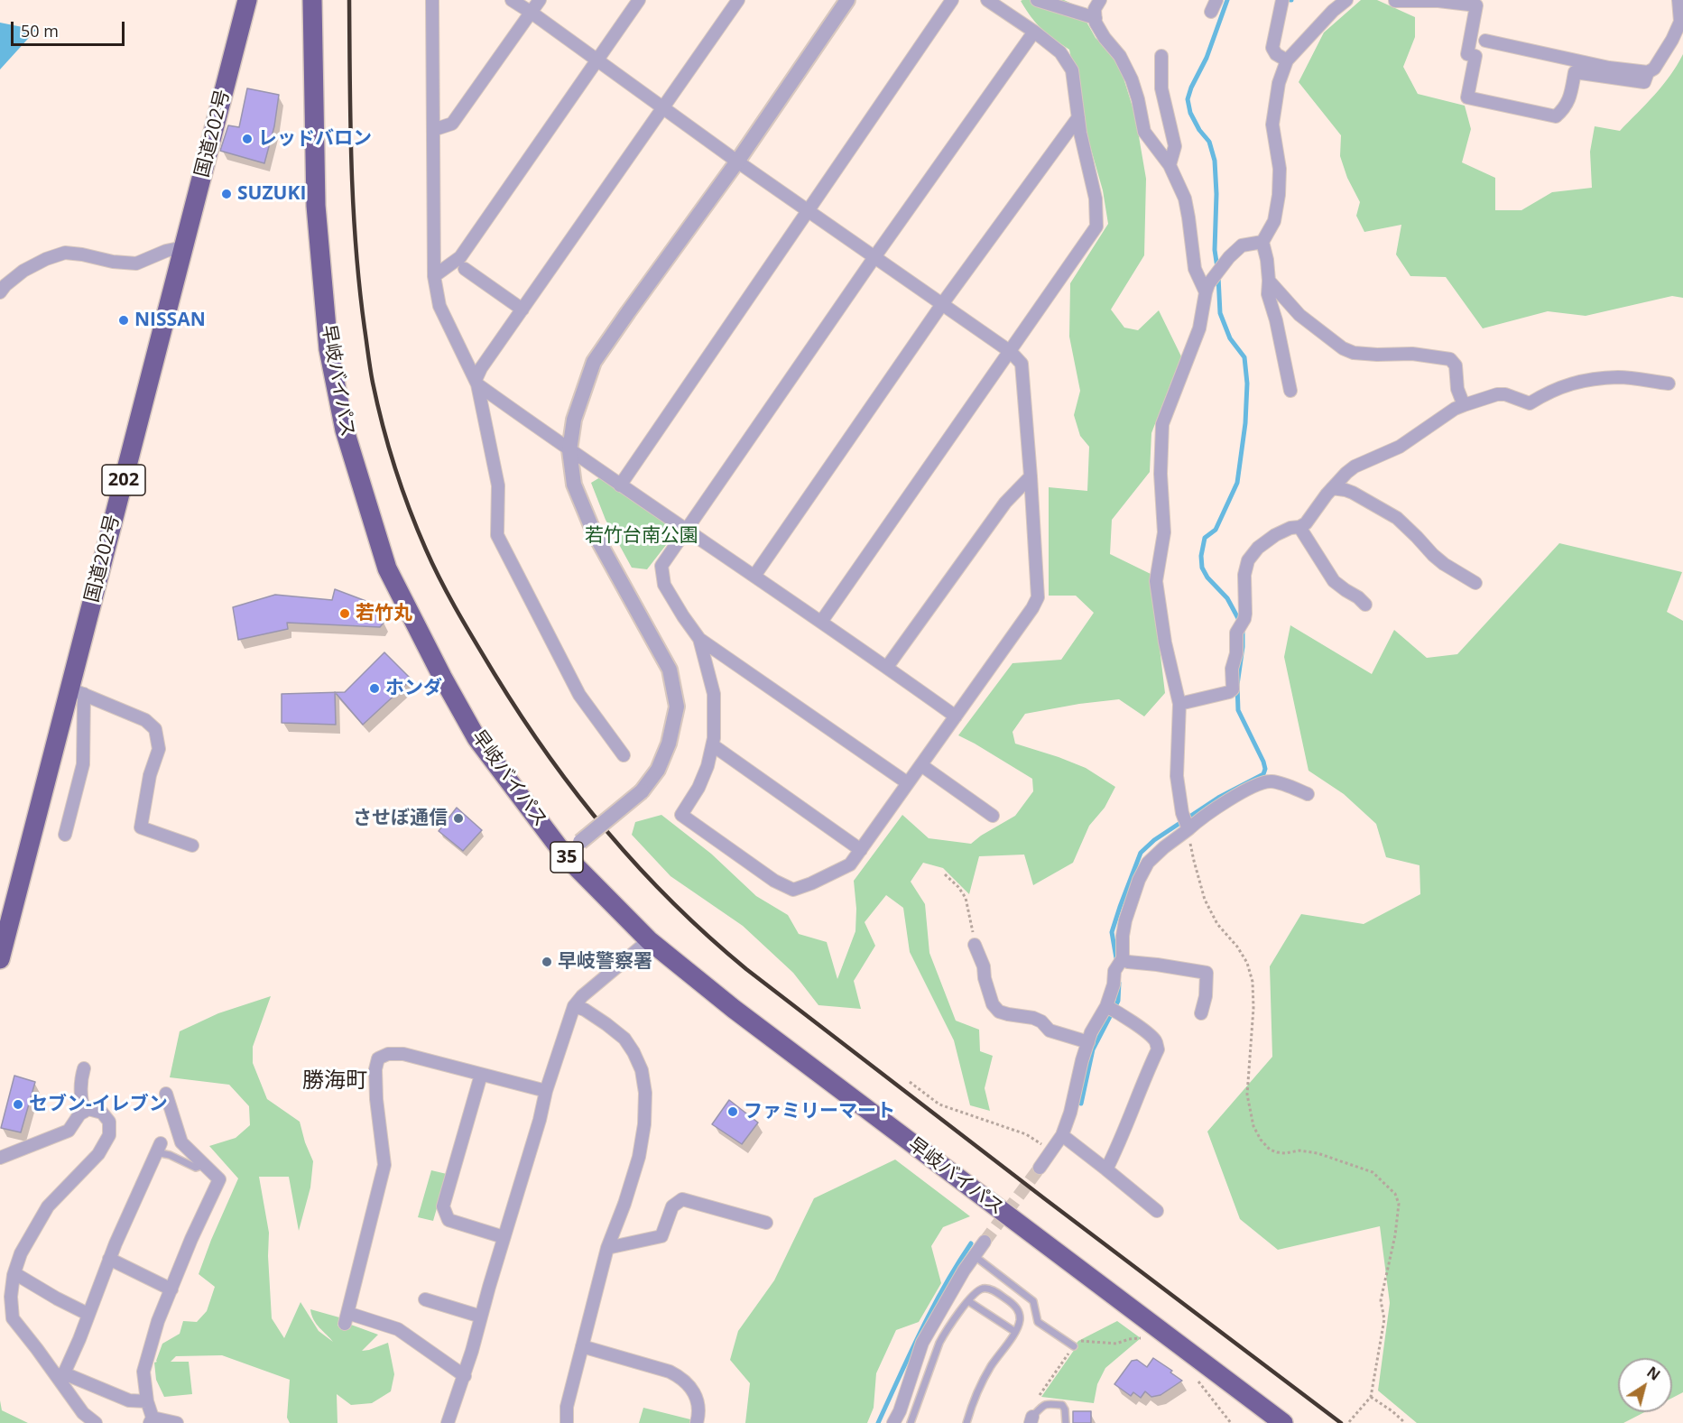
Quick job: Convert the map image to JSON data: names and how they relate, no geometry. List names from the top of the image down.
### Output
{
  "streets": {
    "highway": [
      "国道202号",
      "早岐バイパス",
      "202",
      "35"
    ]
  },
  "districts": ["勝海町"],
  "parks": ["若竹台南公園"],
  "places": [
    "レッドバロン",
    "SUZUKI",
    "NISSAN",
    "若竹丸",
    "ホンダ",
    "させぼ通信",
    "早岐警察署",
    "セブン-イレブン",
    "ファミリーマート"
  ],
  "scale_bar": "50 m",
  "north": "top right"
}
